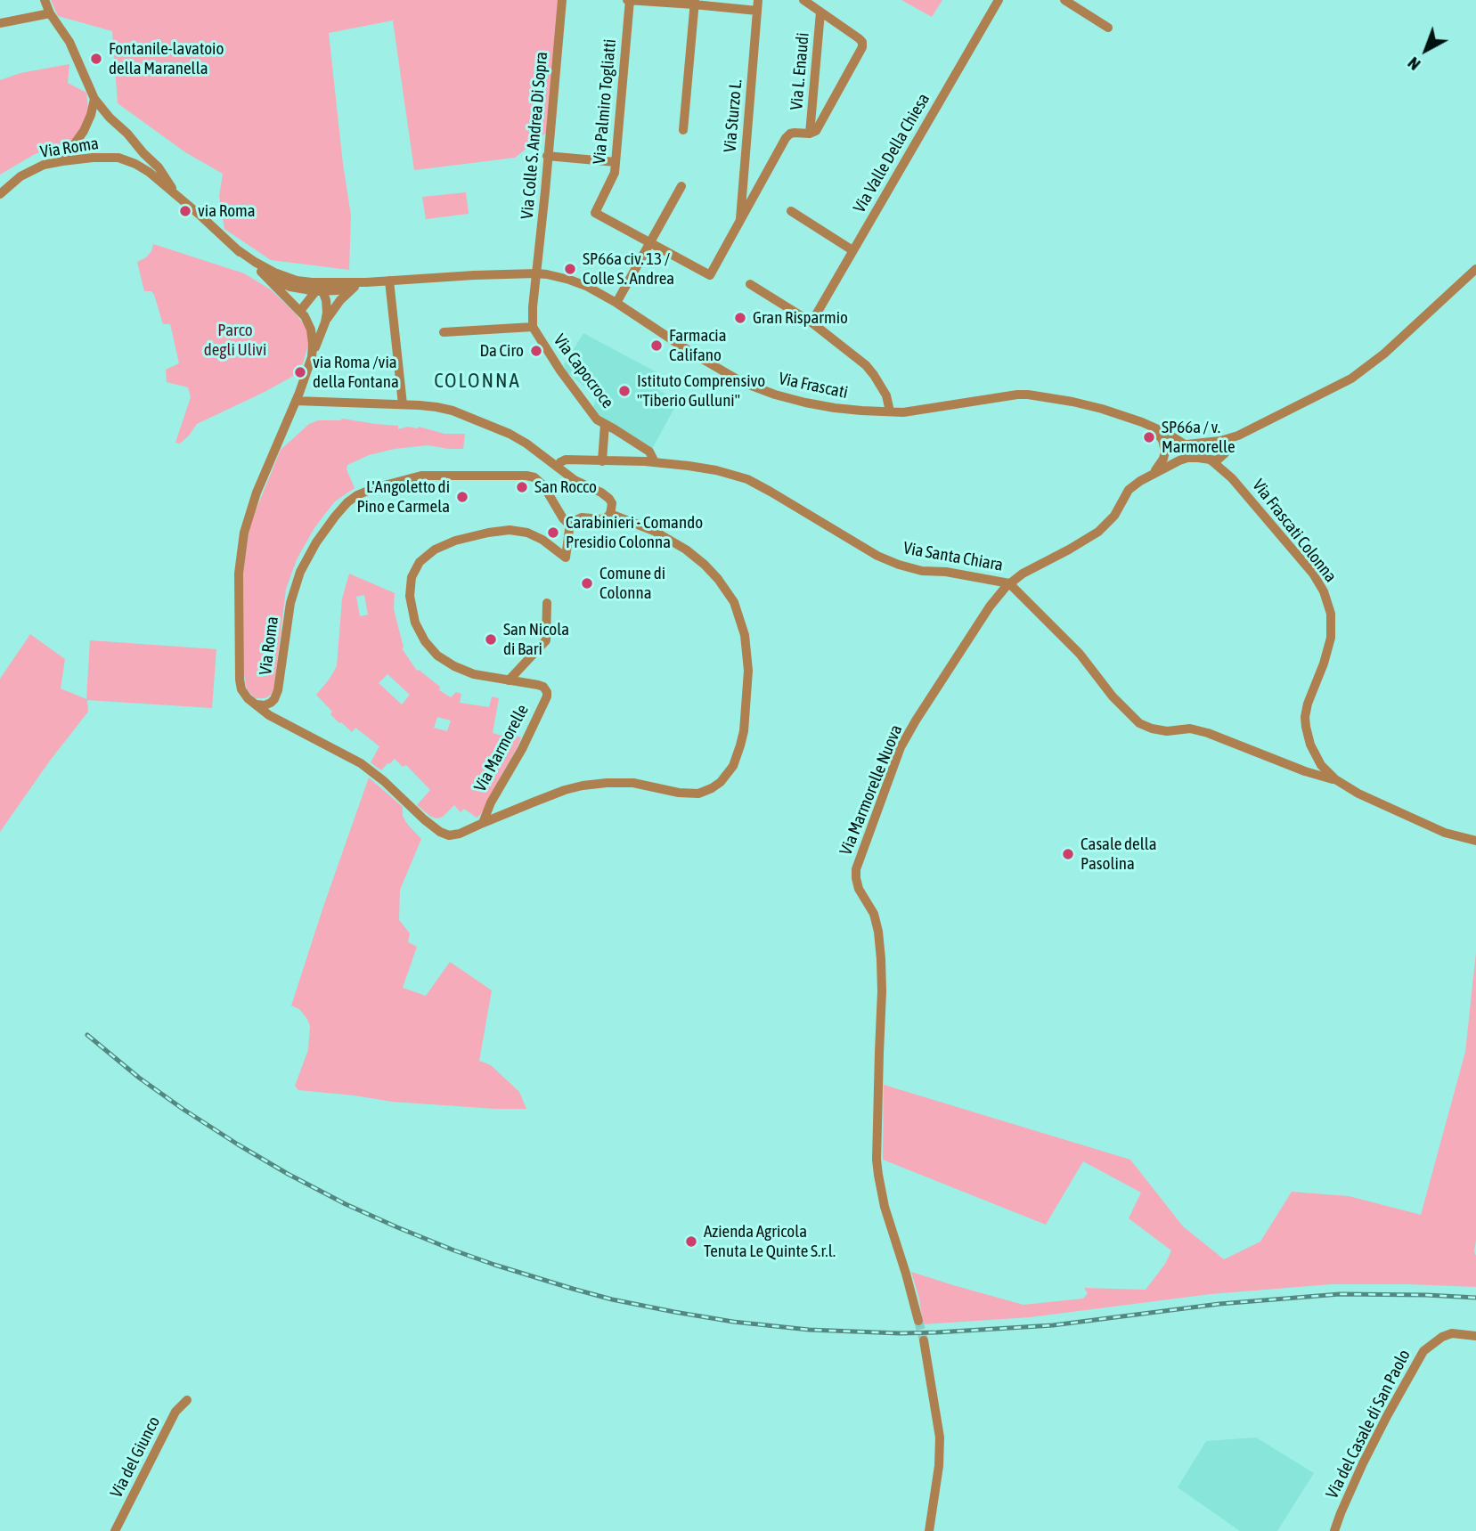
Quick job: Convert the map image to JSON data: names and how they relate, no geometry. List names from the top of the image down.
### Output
{
  "streets": {
    "street": [
      "Via L. Enaudi",
      "Via Palmiro Togliatti",
      "Via Sturzo L.",
      "Via Colle S. Andrea Di Sopra",
      "Via Roma",
      "Via Valle Della Chiesa",
      "Via Capocroce",
      "Via Frascati",
      "Via Frascati Colonna",
      "Via Santa Chiara",
      "Via Marmorelle",
      "Via Marmorelle Nuova",
      "Via del Casale di San Paolo",
      "Via del Giunco"
    ]
  },
  "crossings": [
    ["Via Colle S. Andrea Di Sopra", "Via Capocroce"],
    ["Via Colle S. Andrea Di Sopra", "Via Frascati"],
    ["Via Roma", "Via Frascati"],
    ["Via Capocroce", "Via Frascati"],
    ["Via Capocroce", "Via Santa Chiara"],
    ["Via Frascati", "Via Frascati Colonna"],
    ["Via Frascati", "Via Marmorelle Nuova"],
    ["Via Frascati Colonna", "Via Santa Chiara"],
    ["Via Frascati Colonna", "Via Marmorelle Nuova"],
    ["Via Santa Chiara", "Via Marmorelle Nuova"]
  ],
  "districts": ["COLONNA"],
  "parks": ["Parco degli Ulivi"],
  "places": [
    "Fontanile-lavatoio della Maranella",
    "via Roma",
    "SP66a civ. 13 / Colle S. Andrea",
    "Gran Risparmio",
    "Farmacia Califano",
    "Da Ciro",
    "via Roma /via della Fontana",
    "Istituto Comprensivo \"Tiberio Gulluni\"",
    "SP66a / v. Marmorelle",
    "San Rocco",
    "L'Angoletto di Pino e Carmela",
    "Carabinieri - Comando Presidio Colonna",
    "Comune di Colonna",
    "San Nicola di Bari",
    "Casale della Pasolina",
    "Azienda Agricola Tenuta Le Quinte S.r.l."
  ],
  "north": "bottom left"
}
